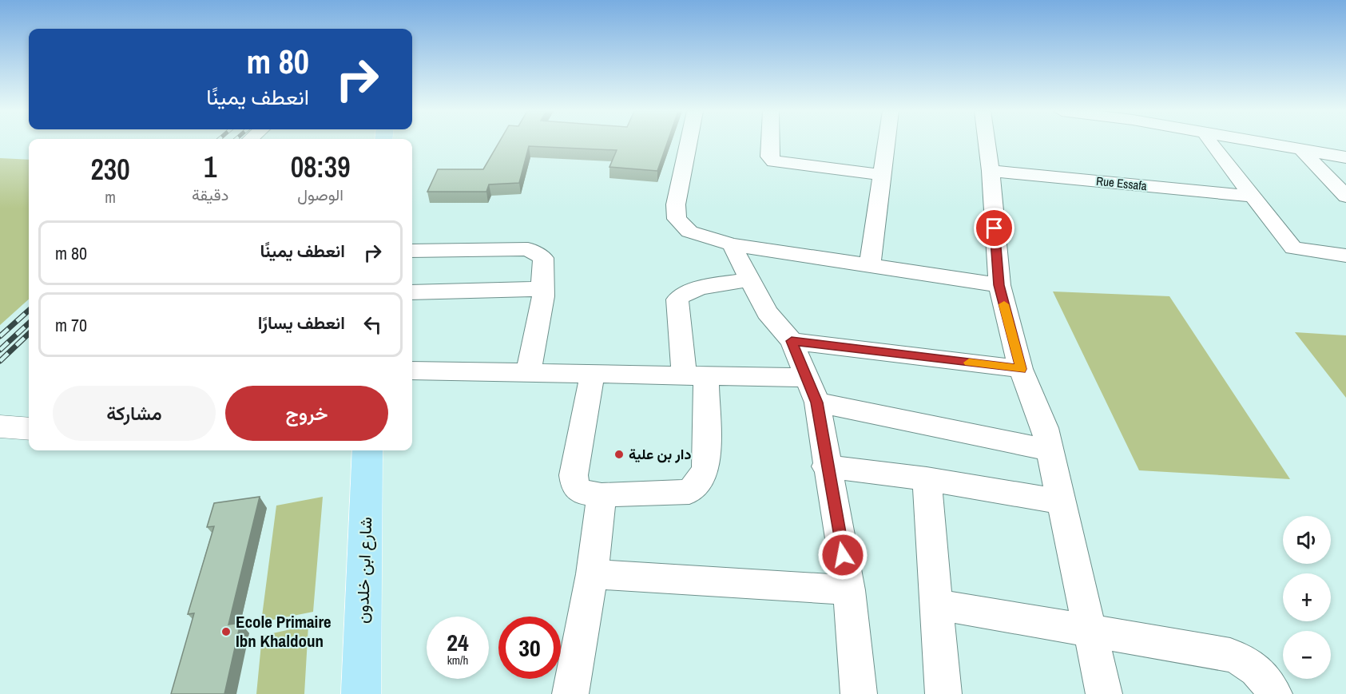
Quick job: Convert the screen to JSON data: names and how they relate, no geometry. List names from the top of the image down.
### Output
{
  "streets": {
    "main road": ["شارع ابن خلدون"],
    "street": ["Rue Essafa"]
  },
  "places": ["دار بن علية", "Ecole Primaire Ibn Khaldoun"],
  "page": {
    "turn": ["80 m", "انعطف يمينًا"],
    "eta": [
      "08:39",
      "الوصول",
      "1",
      "دقيقة",
      "230",
      "m"
    ],
    "list": [
      {
        "name": "انعطف يمينًا",
        "value": "80 m"
      },
      {
        "name": "انعطف يسارًا",
        "value": "70 m"
      }
    ],
    "buttons": ["خروج", "مشاركة"],
    "map_buttons": ["+", "−"],
    "speed": "24 km/h",
    "limit": "30"
  }
}
